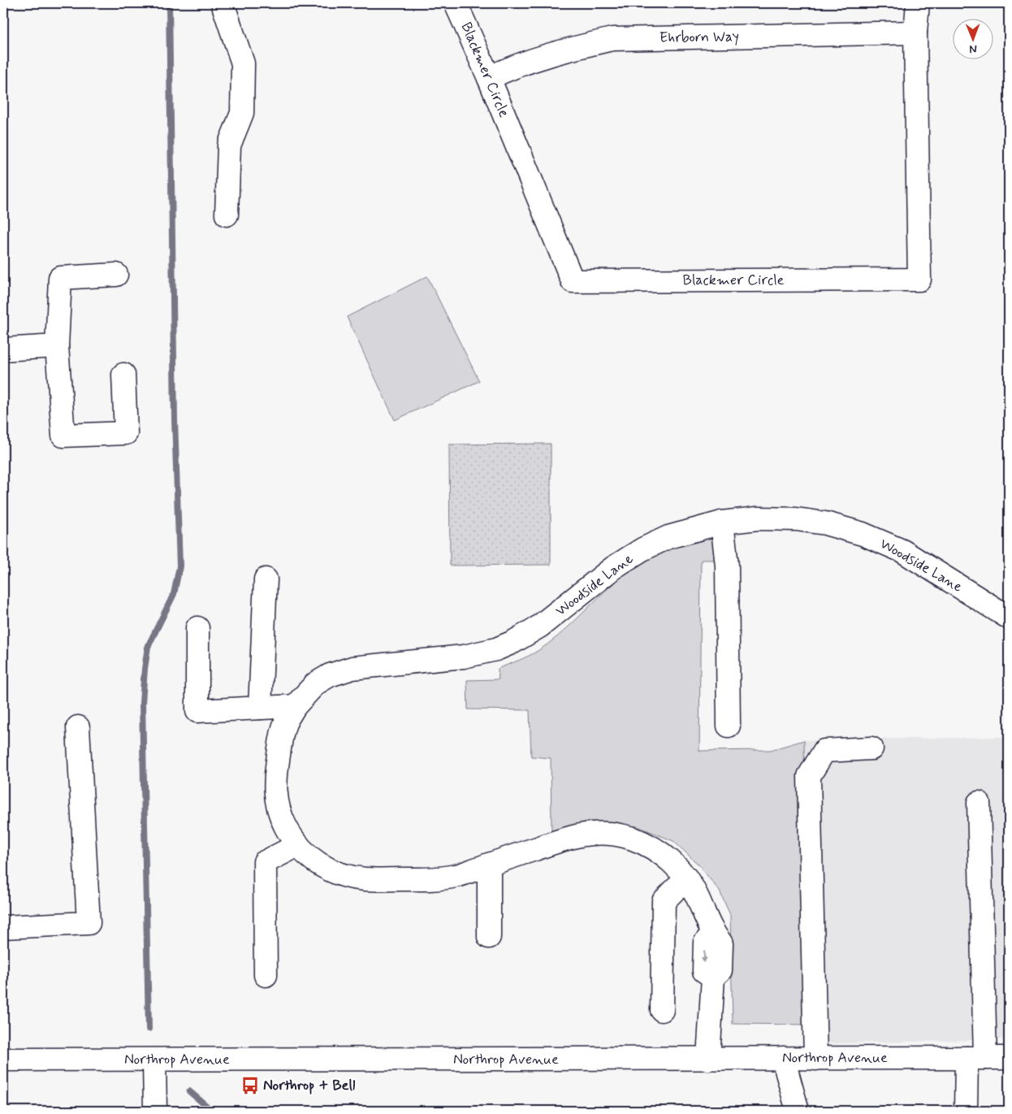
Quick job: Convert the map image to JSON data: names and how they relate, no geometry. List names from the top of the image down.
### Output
{
  "streets": {
    "street": [
      "Ehrborn Way",
      "Blackmer Circle",
      "Woodside Lane",
      "Northrop Avenue"
    ]
  },
  "crossings": [
    ["Ehrborn Way", "Blackmer Circle"],
    ["Woodside Lane", "Northrop Avenue"]
  ],
  "places": {
    "bus stop": ["Northrop + Bell"]
  },
  "north": "bottom"
}
